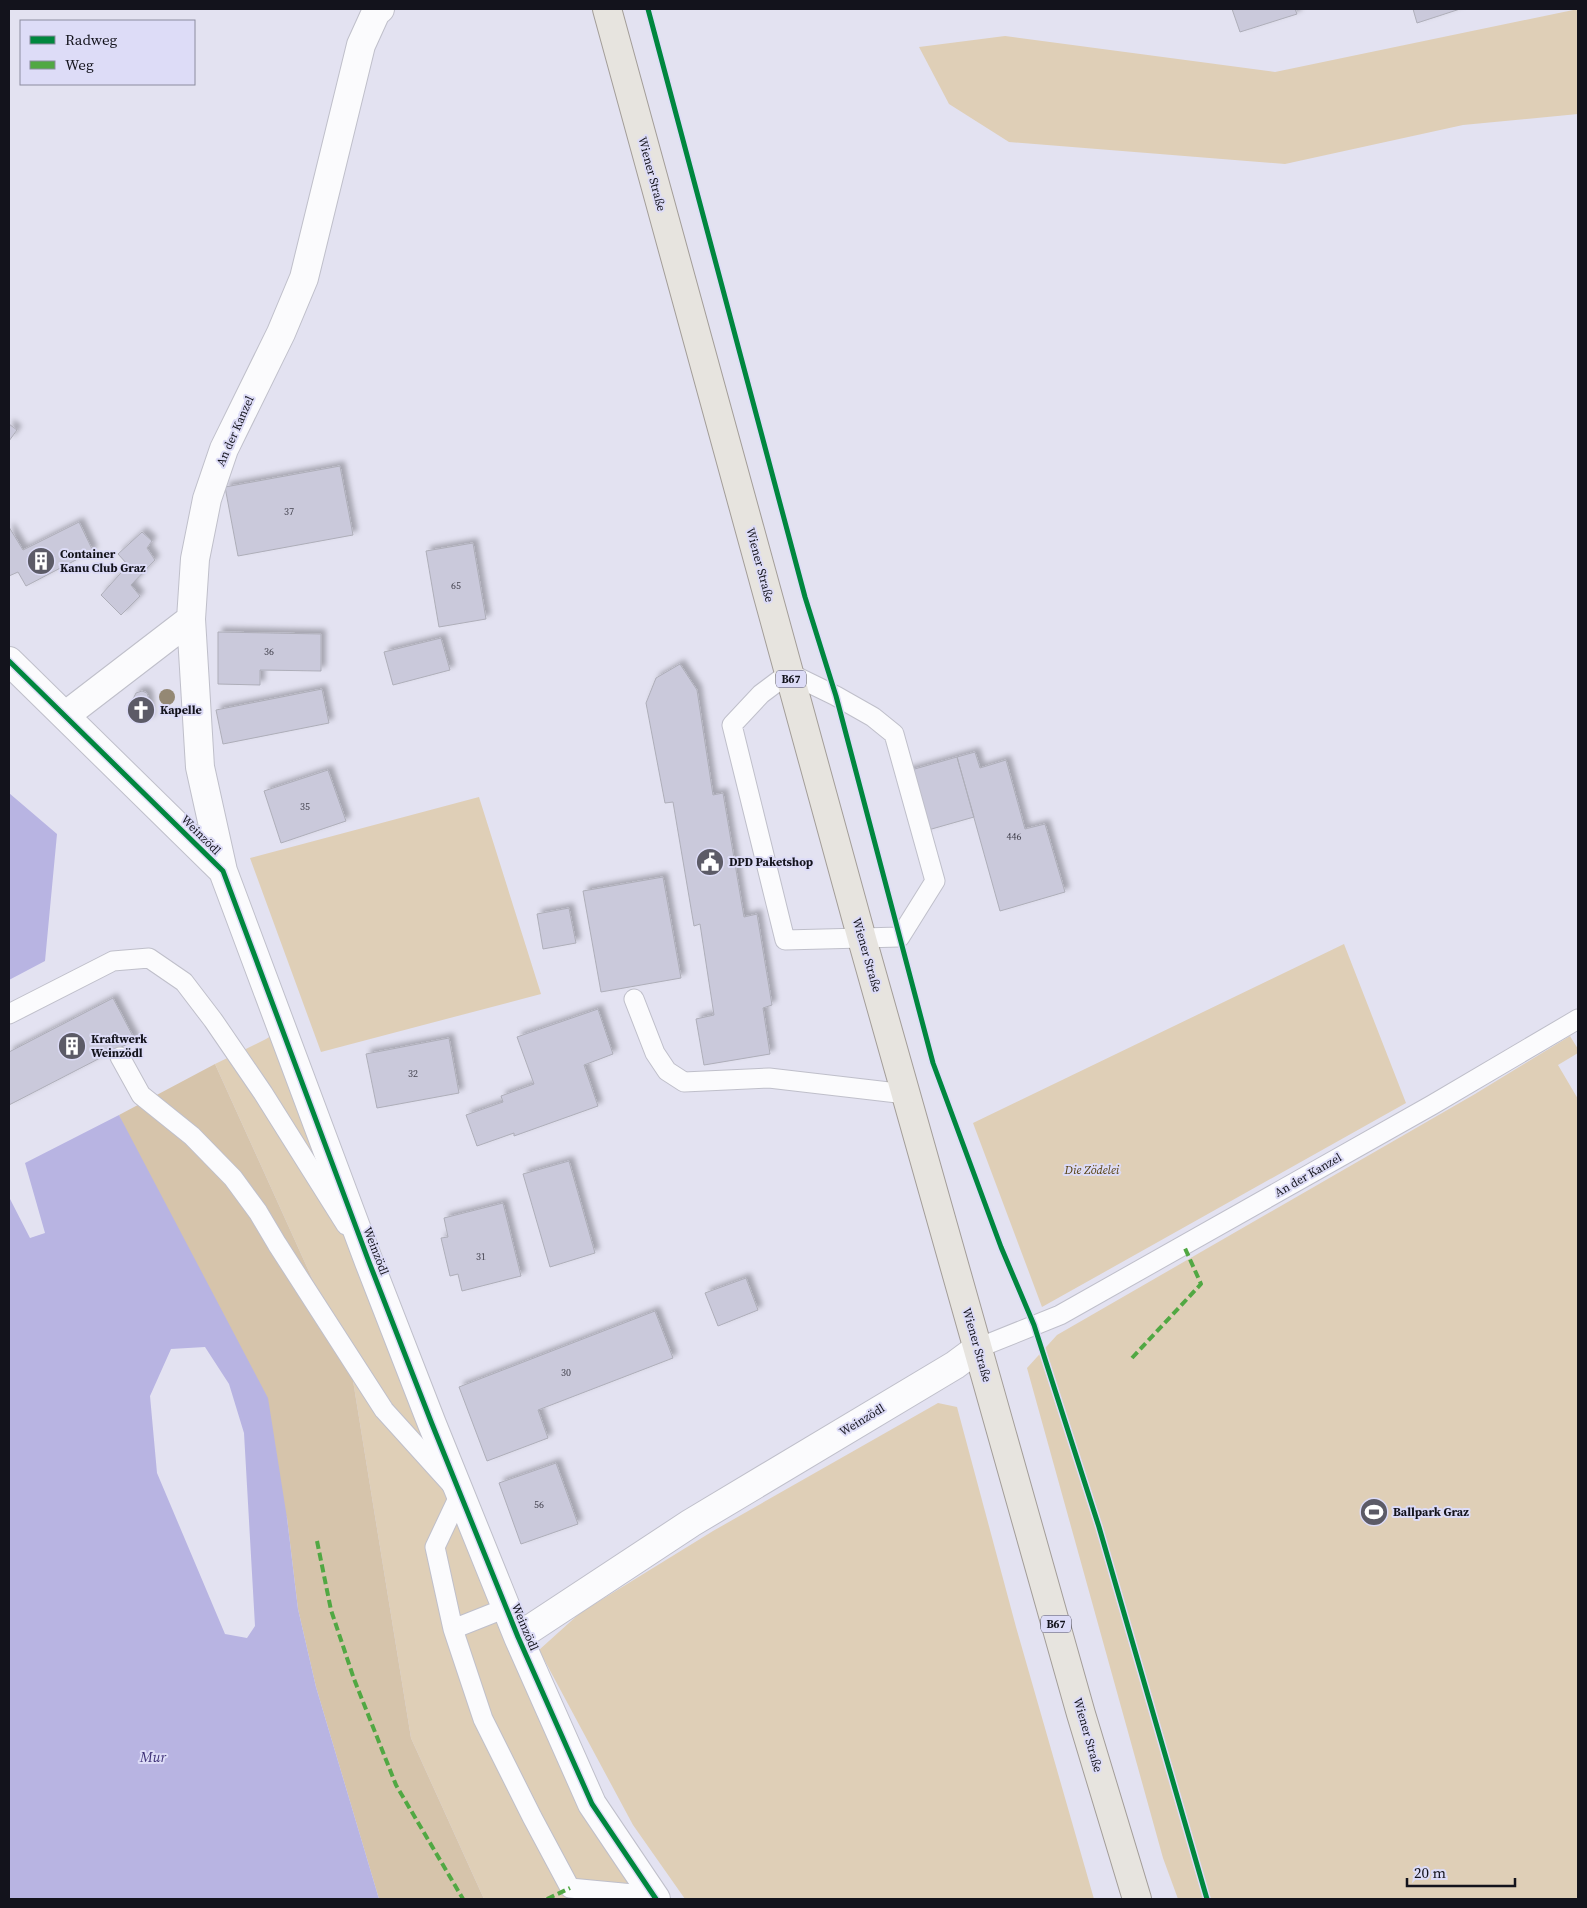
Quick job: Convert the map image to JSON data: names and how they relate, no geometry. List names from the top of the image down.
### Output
{
  "streets": {
    "main road": ["Wiener Straße", "B67"],
    "street": ["An der Kanzel", "Weinzödl"]
  },
  "crossings": [
    ["Wiener Straße", "An der Kanzel"],
    ["Wiener Straße", "Weinzödl"],
    ["An der Kanzel", "Weinzödl"]
  ],
  "water": ["Mur"],
  "parks": ["Die Zödelei"],
  "places": {
    "building": ["Container Kanu Club Graz", "Kraftwerk Weinzödl"],
    "church": ["Kapelle"],
    "public building": ["DPD Paketshop"],
    "sports": ["Ballpark Graz"]
  },
  "house_numbers": [
    "37",
    "65",
    "36",
    "35",
    "446",
    "32",
    "31",
    "30",
    "56"
  ],
  "legend": ["Radweg", "Weg"],
  "scale_bar": "20 m"
}
